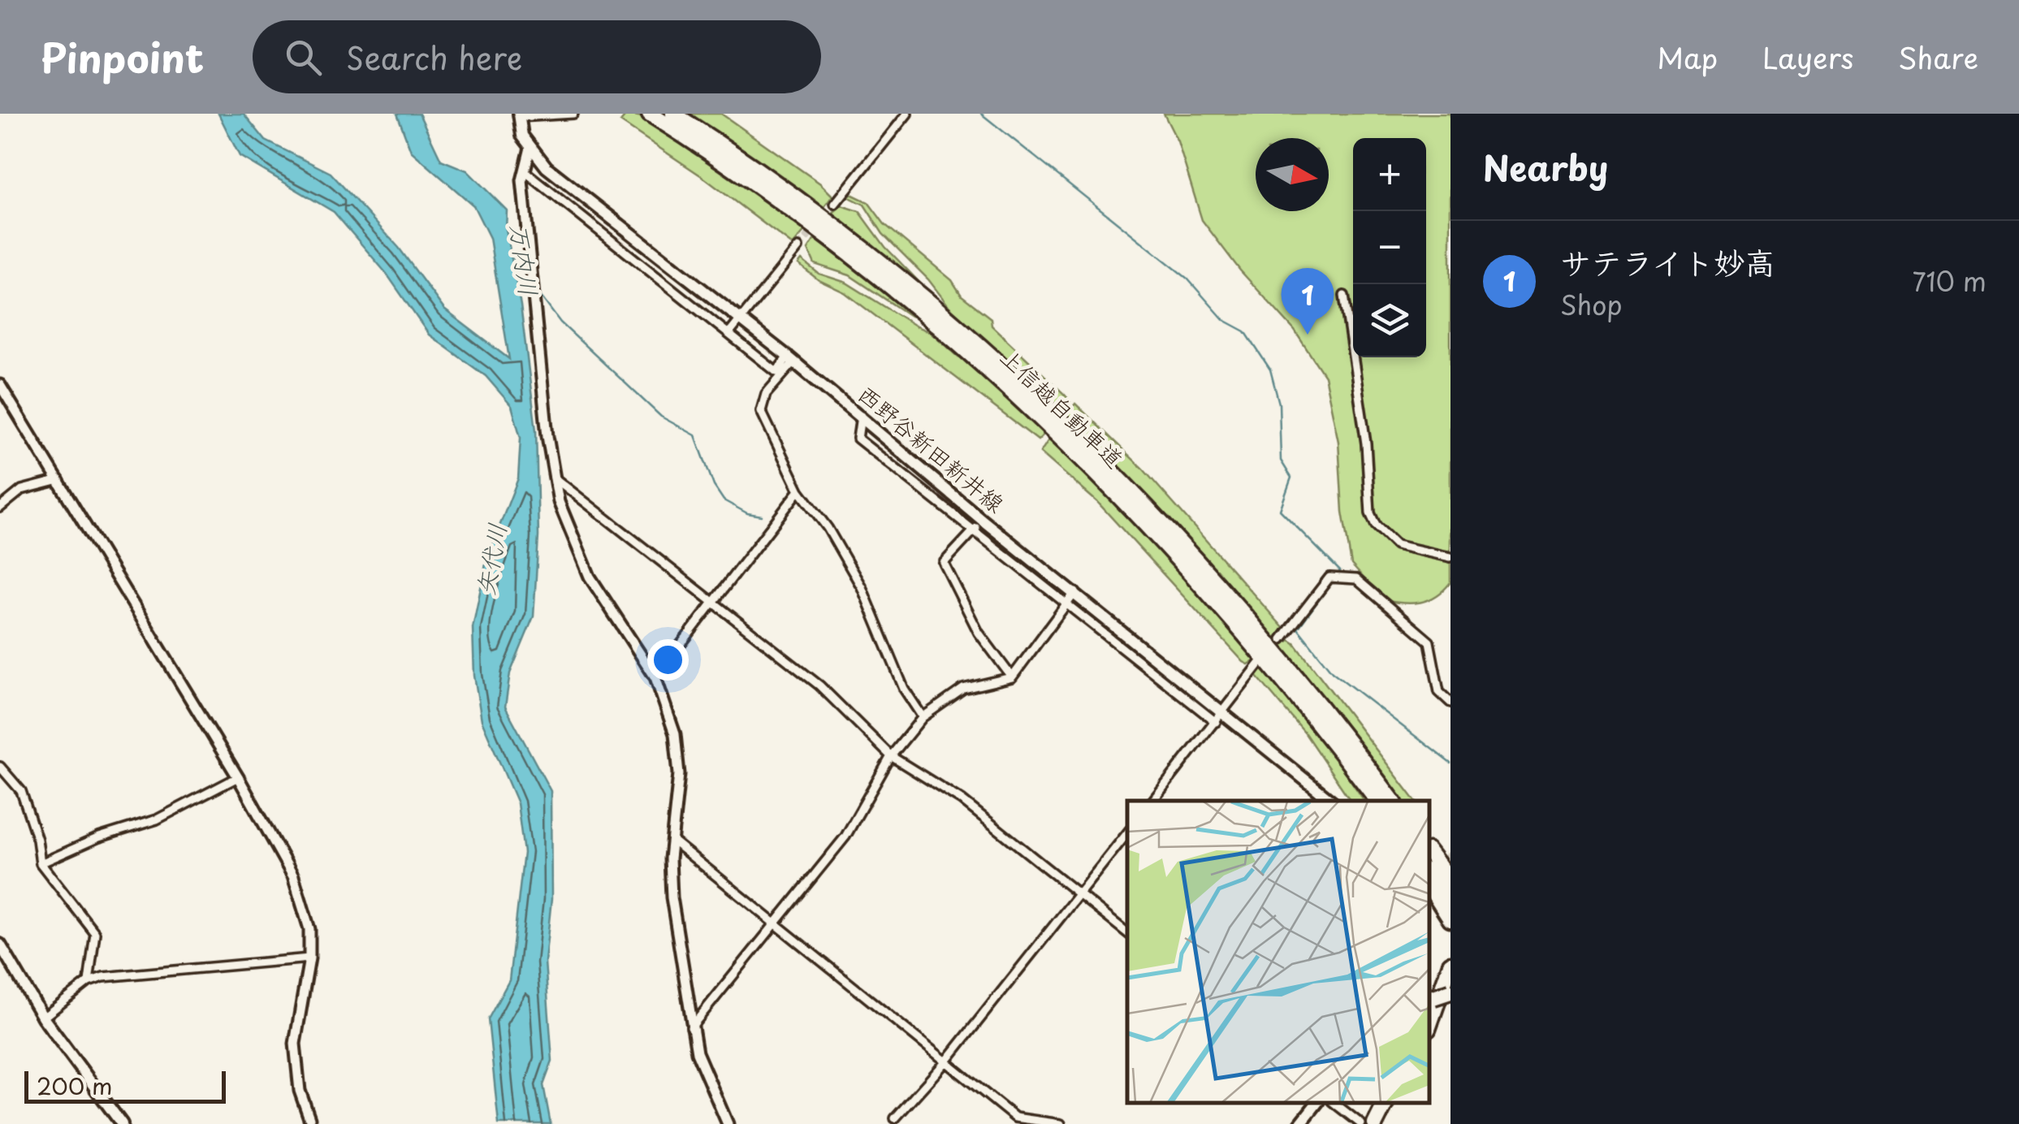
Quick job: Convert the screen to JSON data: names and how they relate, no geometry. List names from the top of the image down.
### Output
{
  "streets": {
    "highway": ["上信越自動車道"],
    "main road": ["西野谷新田新井線"]
  },
  "water": ["万内川", "矢代川"],
  "scale_bar": "200 m",
  "north": "right",
  "page": {
    "header": "Pinpoint",
    "search": "Search here",
    "nav": ["Map", "Layers", "Share"],
    "heading": "Nearby",
    "map_buttons": ["+", "−"],
    "list": [
      {
        "mark": "1",
        "name": "サテライト妙高",
        "note": "Shop",
        "value": "710 m"
      }
    ],
    "pins": "1",
    "scale": "200 m"
  }
}
